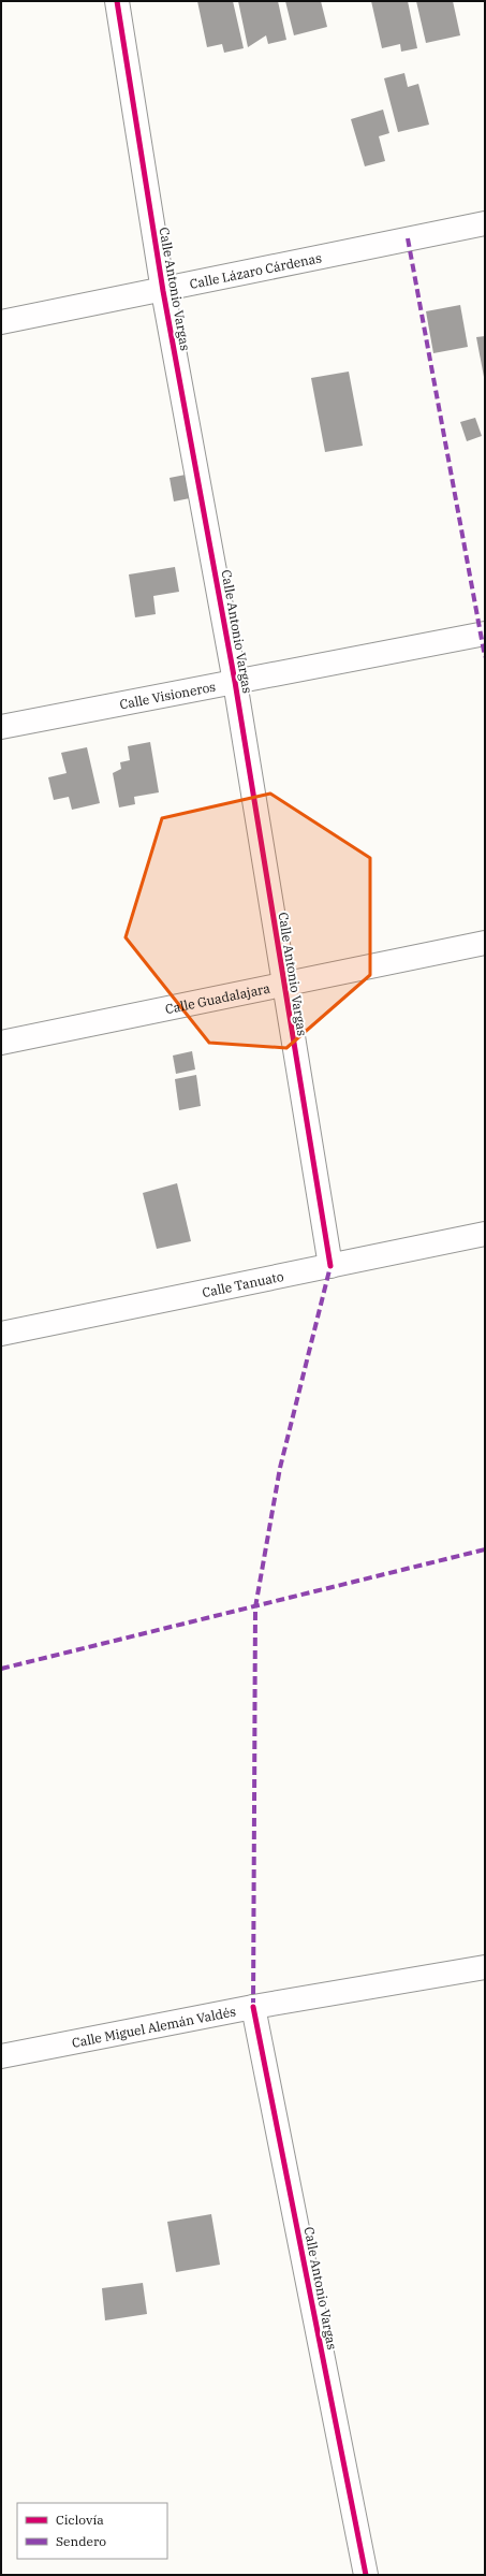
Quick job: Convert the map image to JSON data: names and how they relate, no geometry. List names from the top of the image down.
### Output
{
  "streets": {
    "street": [
      "Calle Lázaro Cárdenas",
      "Calle Antonio Vargas",
      "Calle Visioneros",
      "Calle Guadalajara",
      "Calle Tanuato",
      "Calle Miguel Alemán Valdés"
    ]
  },
  "crossings": [
    ["Calle Lázaro Cárdenas", "Calle Antonio Vargas"],
    ["Calle Antonio Vargas", "Calle Visioneros"],
    ["Calle Antonio Vargas", "Calle Guadalajara"],
    ["Calle Antonio Vargas", "Calle Tanuato"],
    ["Calle Antonio Vargas", "Calle Miguel Alemán Valdés"]
  ],
  "legend": ["Ciclovía", "Sendero"]
}
